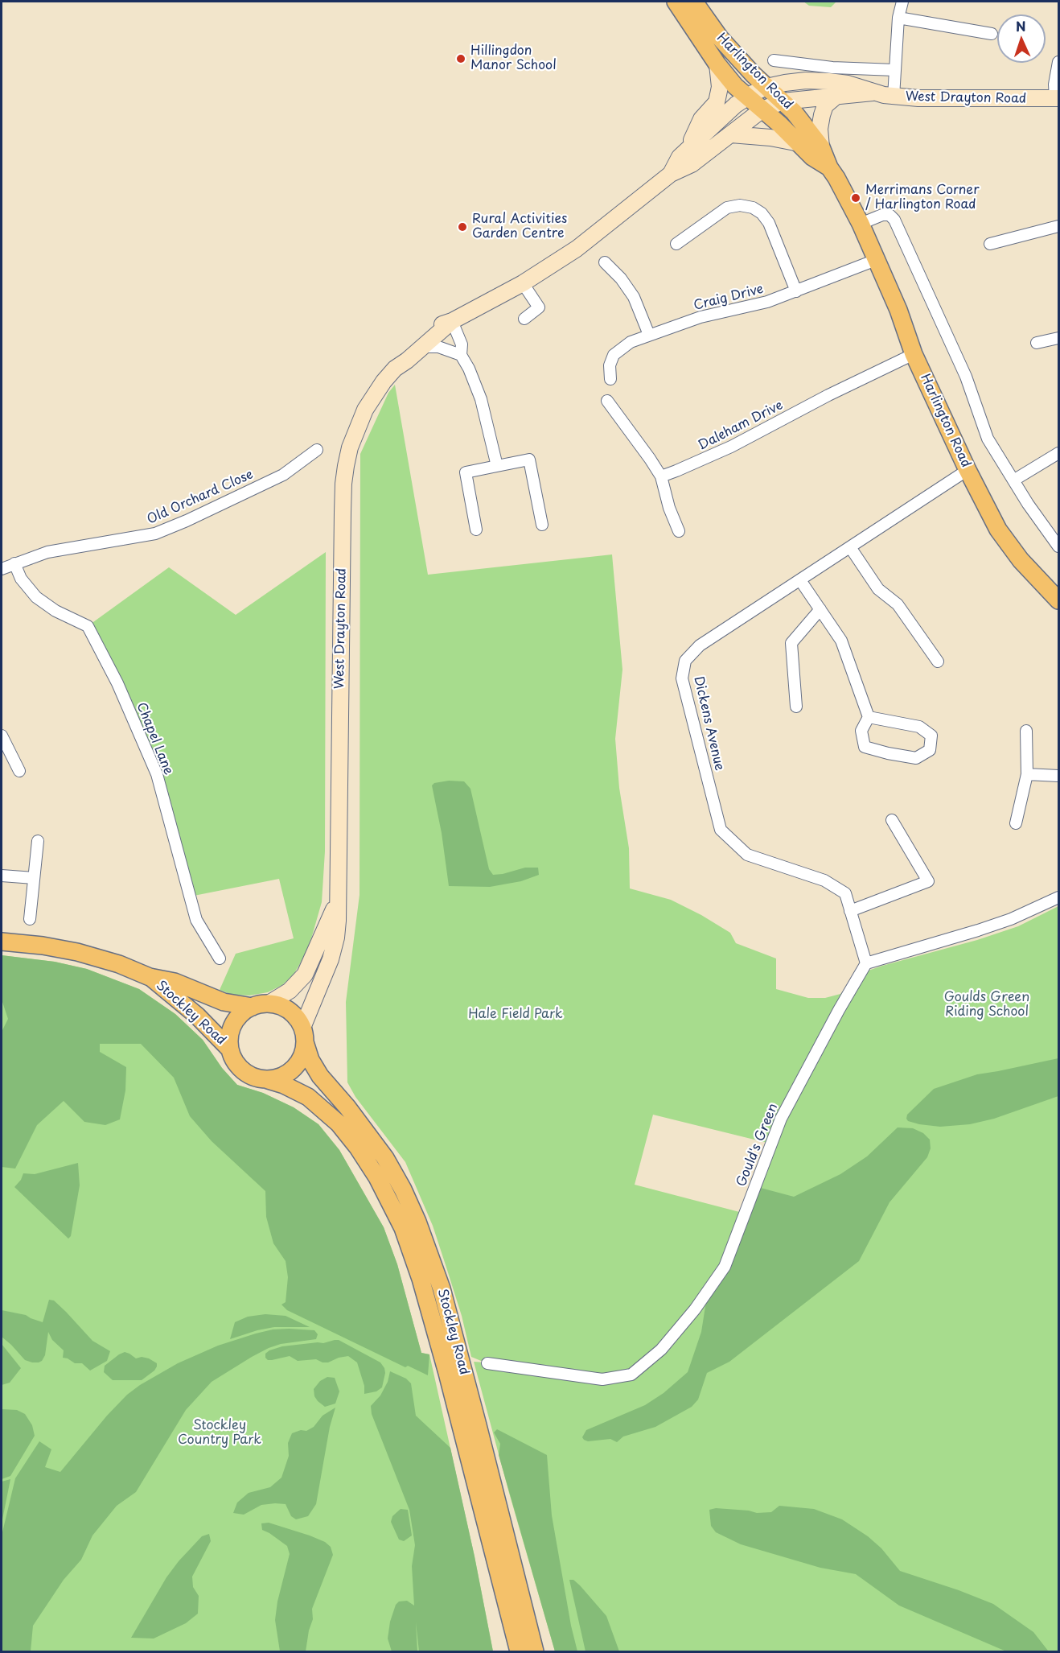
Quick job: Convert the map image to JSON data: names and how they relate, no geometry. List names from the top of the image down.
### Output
{
  "streets": {
    "main road": ["Harlington Road", "West Drayton Road", "Stockley Road"],
    "street": [
      "Craig Drive",
      "Daleham Drive",
      "Old Orchard Close",
      "Dickens Avenue",
      "Chapel Lane",
      "Gould's Green"
    ]
  },
  "crossings": [
    ["Harlington Road", "West Drayton Road"],
    ["Harlington Road", "Craig Drive"],
    ["Harlington Road", "Daleham Drive"],
    ["Harlington Road", "Dickens Avenue"],
    ["West Drayton Road", "Stockley Road"],
    ["Old Orchard Close", "Chapel Lane"],
    ["Dickens Avenue", "Gould's Green"]
  ],
  "parks": ["Goulds Green Riding School", "Hale Field Park", "Stockley Country Park"],
  "places": ["Hillingdon Manor School", "Merrimans Corner / Harlington Road", "Rural Activities Garden Centre"],
  "north": "top"
}
